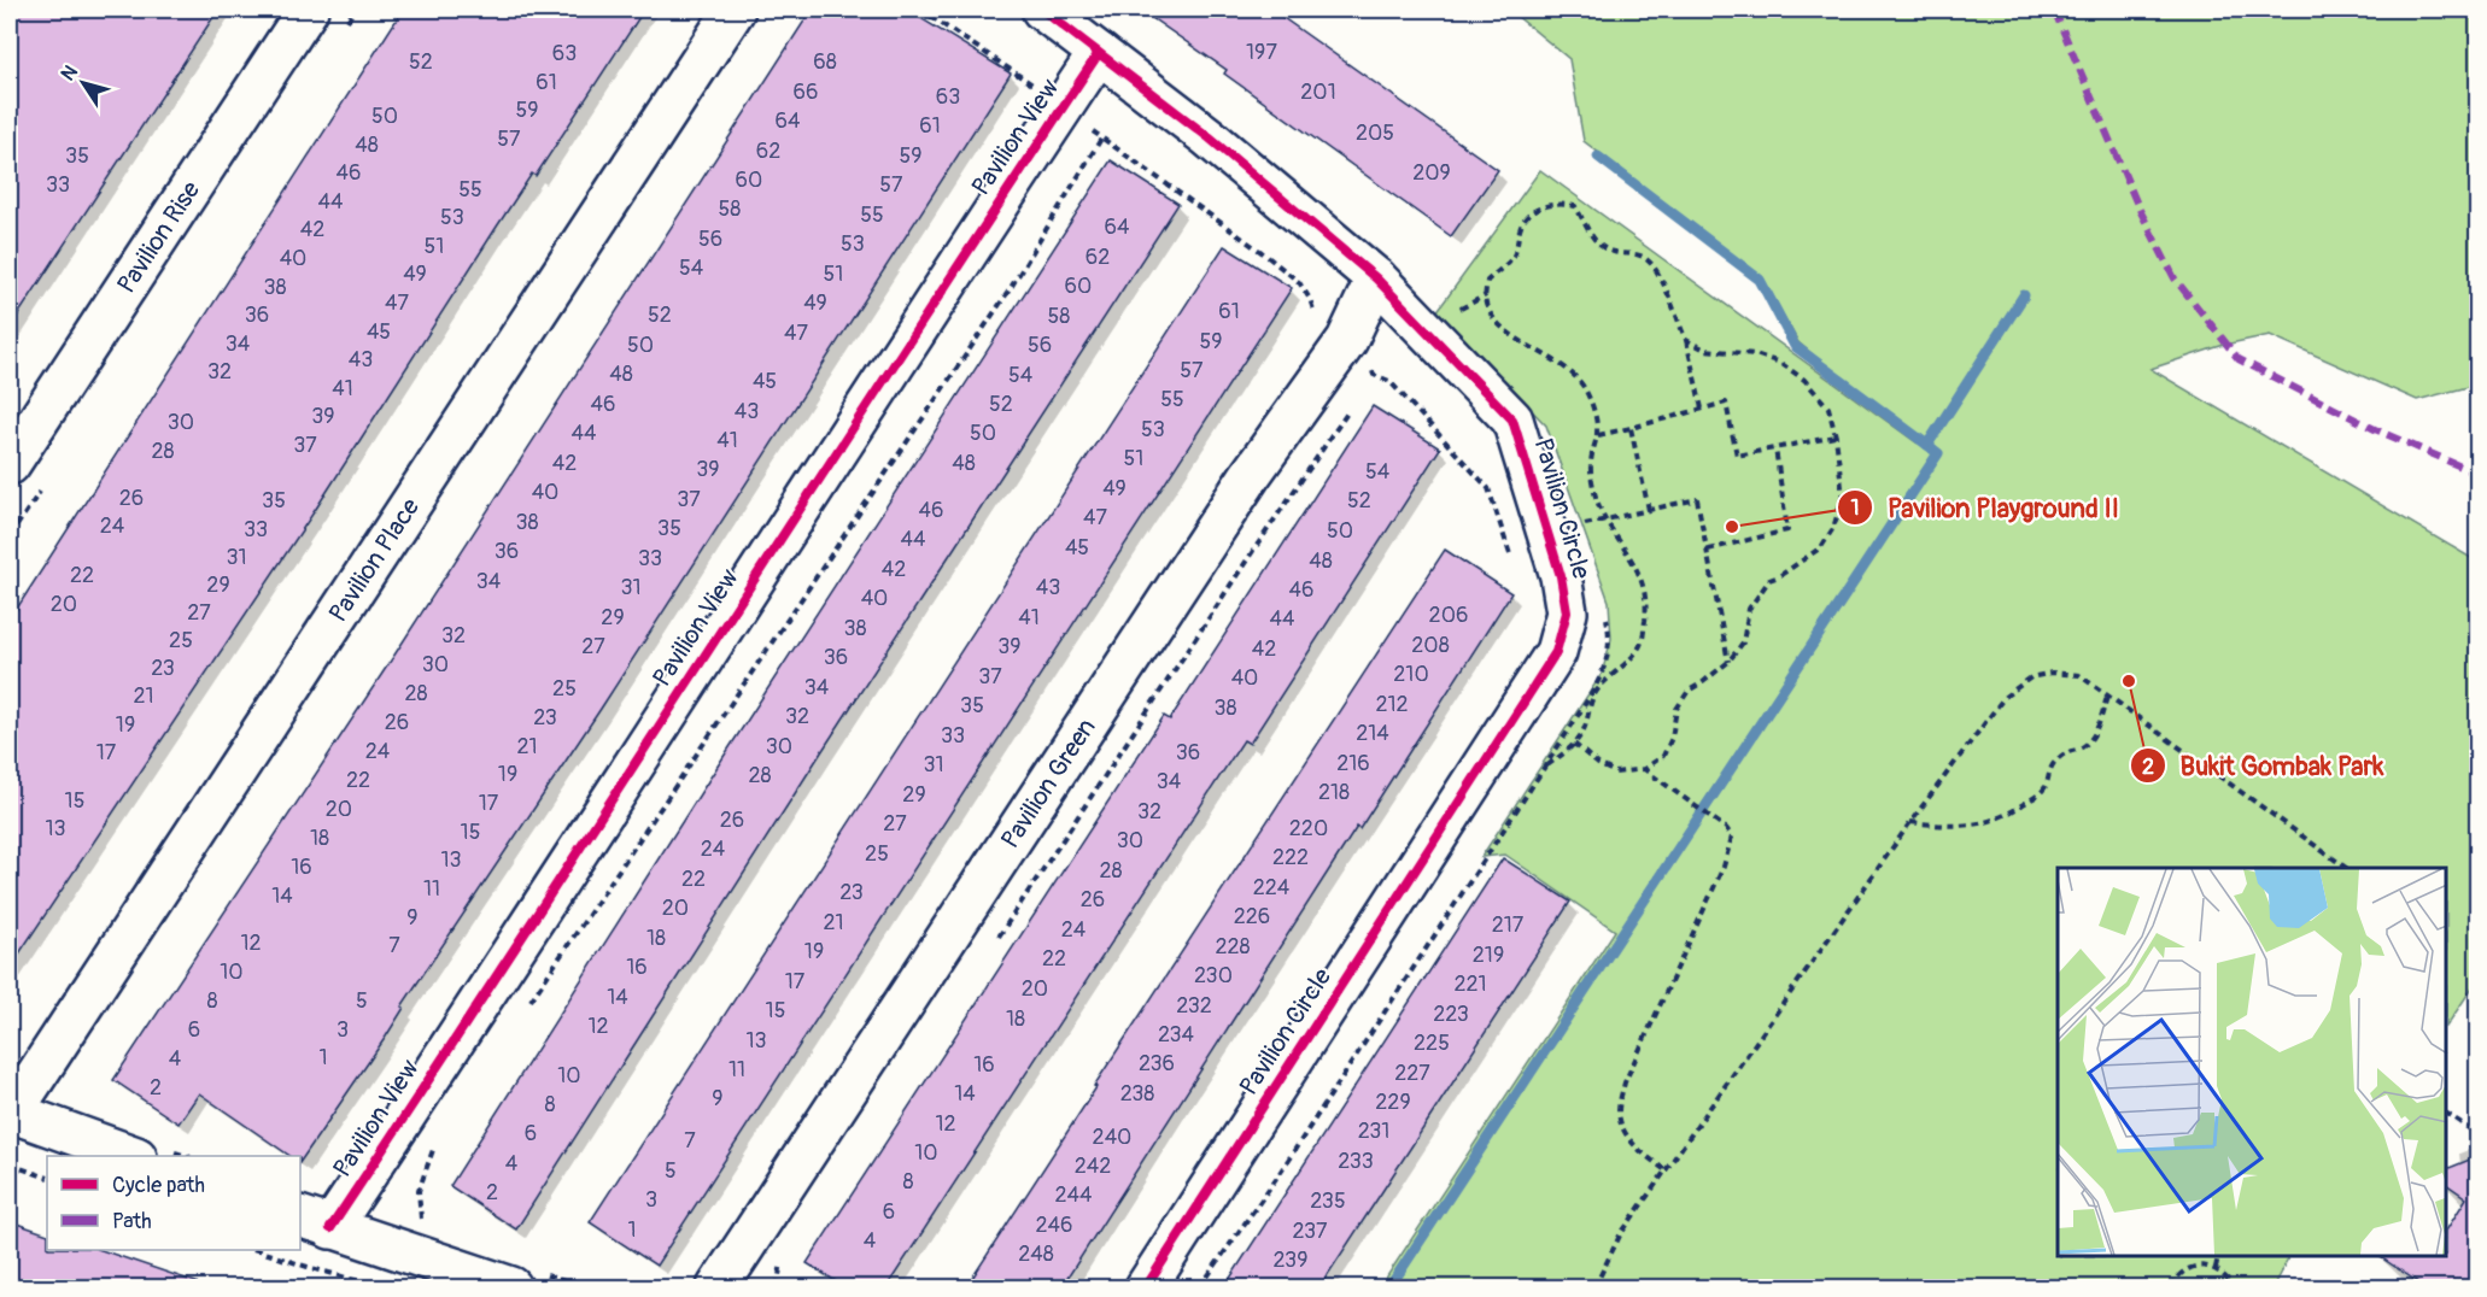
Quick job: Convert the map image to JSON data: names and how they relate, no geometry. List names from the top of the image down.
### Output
{
  "streets": {
    "street": [
      "Pavilion View",
      "Pavilion Rise",
      "Pavilion Circle",
      "Pavilion Place",
      "Pavilion Green"
    ]
  },
  "crossings": [
    ["Pavilion View", "Pavilion Circle"],
    ["Pavilion Circle", "Pavilion Green"]
  ],
  "places": ["Pavilion Playground II", "Bukit Gombak Park"],
  "house_numbers": [
    "197",
    "63",
    "52",
    "68",
    "61",
    "66",
    "201",
    "63",
    "59",
    "50",
    "64",
    "61",
    "205",
    "57",
    "48",
    "62",
    "35",
    "59",
    "46",
    "209",
    "60",
    "33",
    "57",
    "55",
    "44",
    "58",
    "55",
    "53",
    "64",
    "42",
    "56",
    "53",
    "51",
    "62",
    "40",
    "54",
    "49",
    "51",
    "60",
    "38",
    "47",
    "49",
    "61",
    "36",
    "52",
    "58",
    "45",
    "47",
    "59",
    "34",
    "50",
    "56",
    "43",
    "57",
    "32",
    "48",
    "54",
    "45",
    "41",
    "55",
    "46",
    "52",
    "43",
    "39",
    "30",
    "53",
    "44",
    "50",
    "41",
    "37",
    "28",
    "51",
    "42",
    "48",
    "39",
    "54",
    "49",
    "40",
    "26",
    "37",
    "35",
    "52",
    "46",
    "47",
    "38",
    "24",
    "35",
    "33",
    "50",
    "44",
    "45",
    "36",
    "31",
    "33",
    "48",
    "42",
    "22",
    "34",
    "29",
    "31",
    "43",
    "46",
    "40",
    "20",
    "27",
    "206",
    "29",
    "41",
    "44",
    "38",
    "32",
    "25",
    "208",
    "27",
    "39",
    "42",
    "36",
    "30",
    "23",
    "210",
    "37",
    "40",
    "34",
    "25",
    "28",
    "21",
    "212",
    "35",
    "38",
    "32",
    "23",
    "26",
    "19",
    "214",
    "33",
    "21",
    "30",
    "24",
    "17",
    "36",
    "216",
    "31",
    "19",
    "28",
    "22",
    "34",
    "218",
    "29",
    "15",
    "17",
    "20",
    "32",
    "26",
    "27",
    "13",
    "220",
    "15",
    "18",
    "30",
    "24",
    "25",
    "222",
    "13",
    "16",
    "28",
    "22",
    "224",
    "11",
    "23",
    "14",
    "26",
    "20",
    "226",
    "9",
    "21",
    "217",
    "24",
    "18",
    "12",
    "7",
    "228",
    "19",
    "219",
    "22",
    "16",
    "10",
    "230",
    "17",
    "221",
    "20",
    "14",
    "8",
    "5",
    "232",
    "15",
    "223",
    "18",
    "12",
    "6",
    "3",
    "234",
    "13",
    "225",
    "1",
    "4",
    "236",
    "16",
    "11",
    "227",
    "10",
    "2",
    "14",
    "238",
    "9",
    "229",
    "8",
    "12",
    "231",
    "6",
    "240",
    "7",
    "10",
    "233",
    "4",
    "242",
    "5",
    "8",
    "2",
    "244",
    "3",
    "235",
    "6",
    "246",
    "1",
    "237",
    "4",
    "248",
    "239"
  ],
  "legend": ["Cycle path", "Path"],
  "north": "top left"
}
